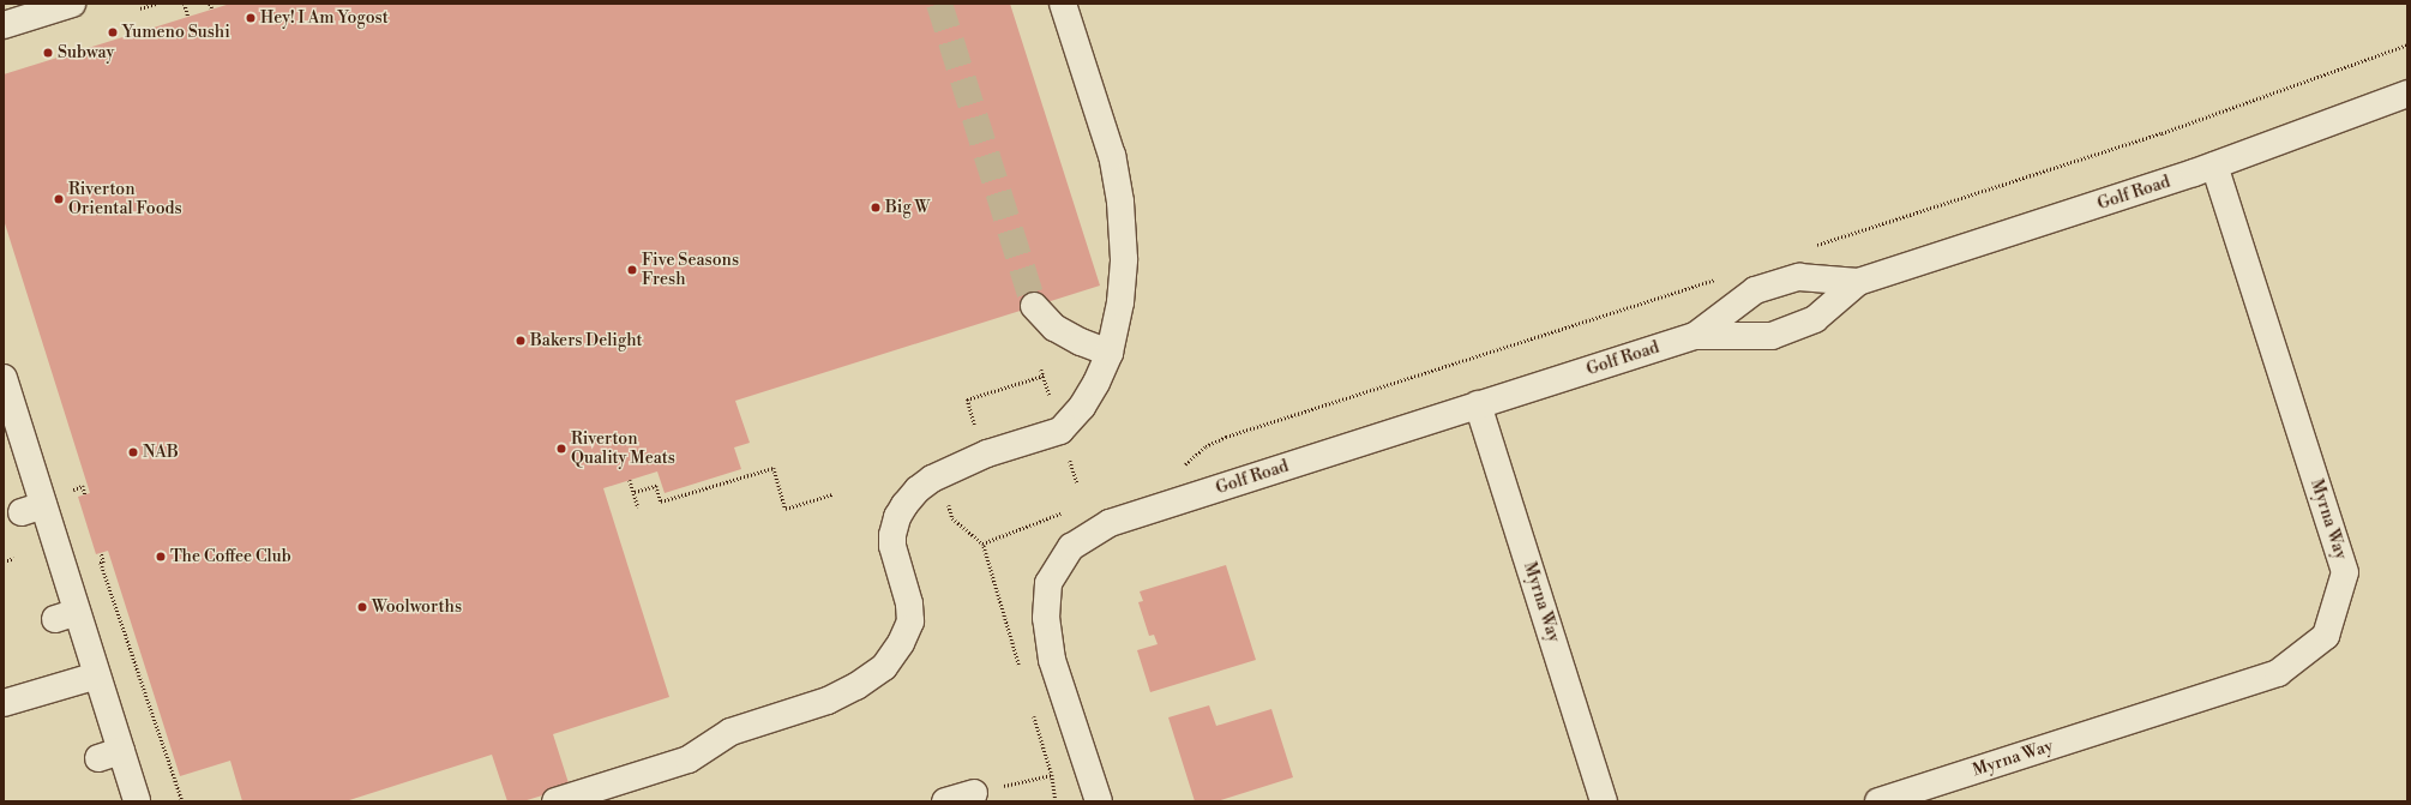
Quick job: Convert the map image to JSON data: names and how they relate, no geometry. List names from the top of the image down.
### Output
{
  "streets": {
    "street": ["Golf Road", "Myrna Way"]
  },
  "crossings": [
    ["Golf Road", "Myrna Way"]
  ],
  "places": [
    "Hey! I Am Yogost",
    "Yumeno Sushi",
    "Subway",
    "Riverton Oriental Foods",
    "Big W",
    "Five Seasons Fresh",
    "Bakers Delight",
    "Riverton Quality Meats",
    "NAB",
    "The Coffee Club",
    "Woolworths"
  ]
}
